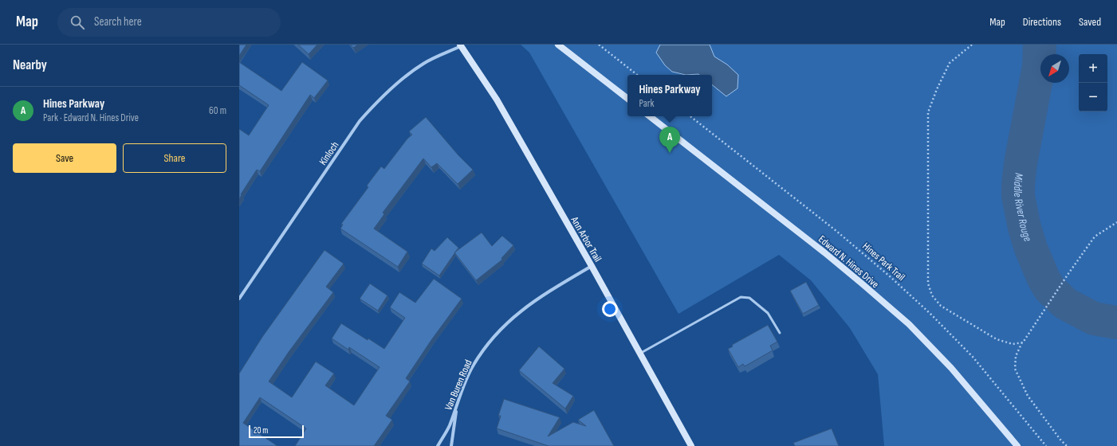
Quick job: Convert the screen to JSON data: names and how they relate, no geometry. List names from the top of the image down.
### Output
{
  "streets": {
    "street": [
      "Kinloch",
      "Ann Arbor Trail",
      "Edward N. Hines Drive",
      "Van Buren Road"
    ],
    "path": ["Hines Park Trail"]
  },
  "crossings": [
    ["Kinloch", "Ann Arbor Trail"],
    ["Ann Arbor Trail", "Van Buren Road"]
  ],
  "water": ["Middle River Rouge"],
  "scale_bar": "20 m",
  "north": "bottom left",
  "page": {
    "header": "Map",
    "search": "Search here",
    "nav": ["Map", "Directions", "Saved"],
    "heading": "Nearby",
    "map_buttons": ["+", "−"],
    "popup": ["Hines Parkway", "Park"],
    "list": [
      {
        "mark": "A",
        "name": "Hines Parkway",
        "note": "Park · Edward N. Hines Drive",
        "value": "60 m"
      }
    ],
    "pins": "A",
    "buttons": ["Save", "Share"],
    "scale": "20 m"
  }
}
